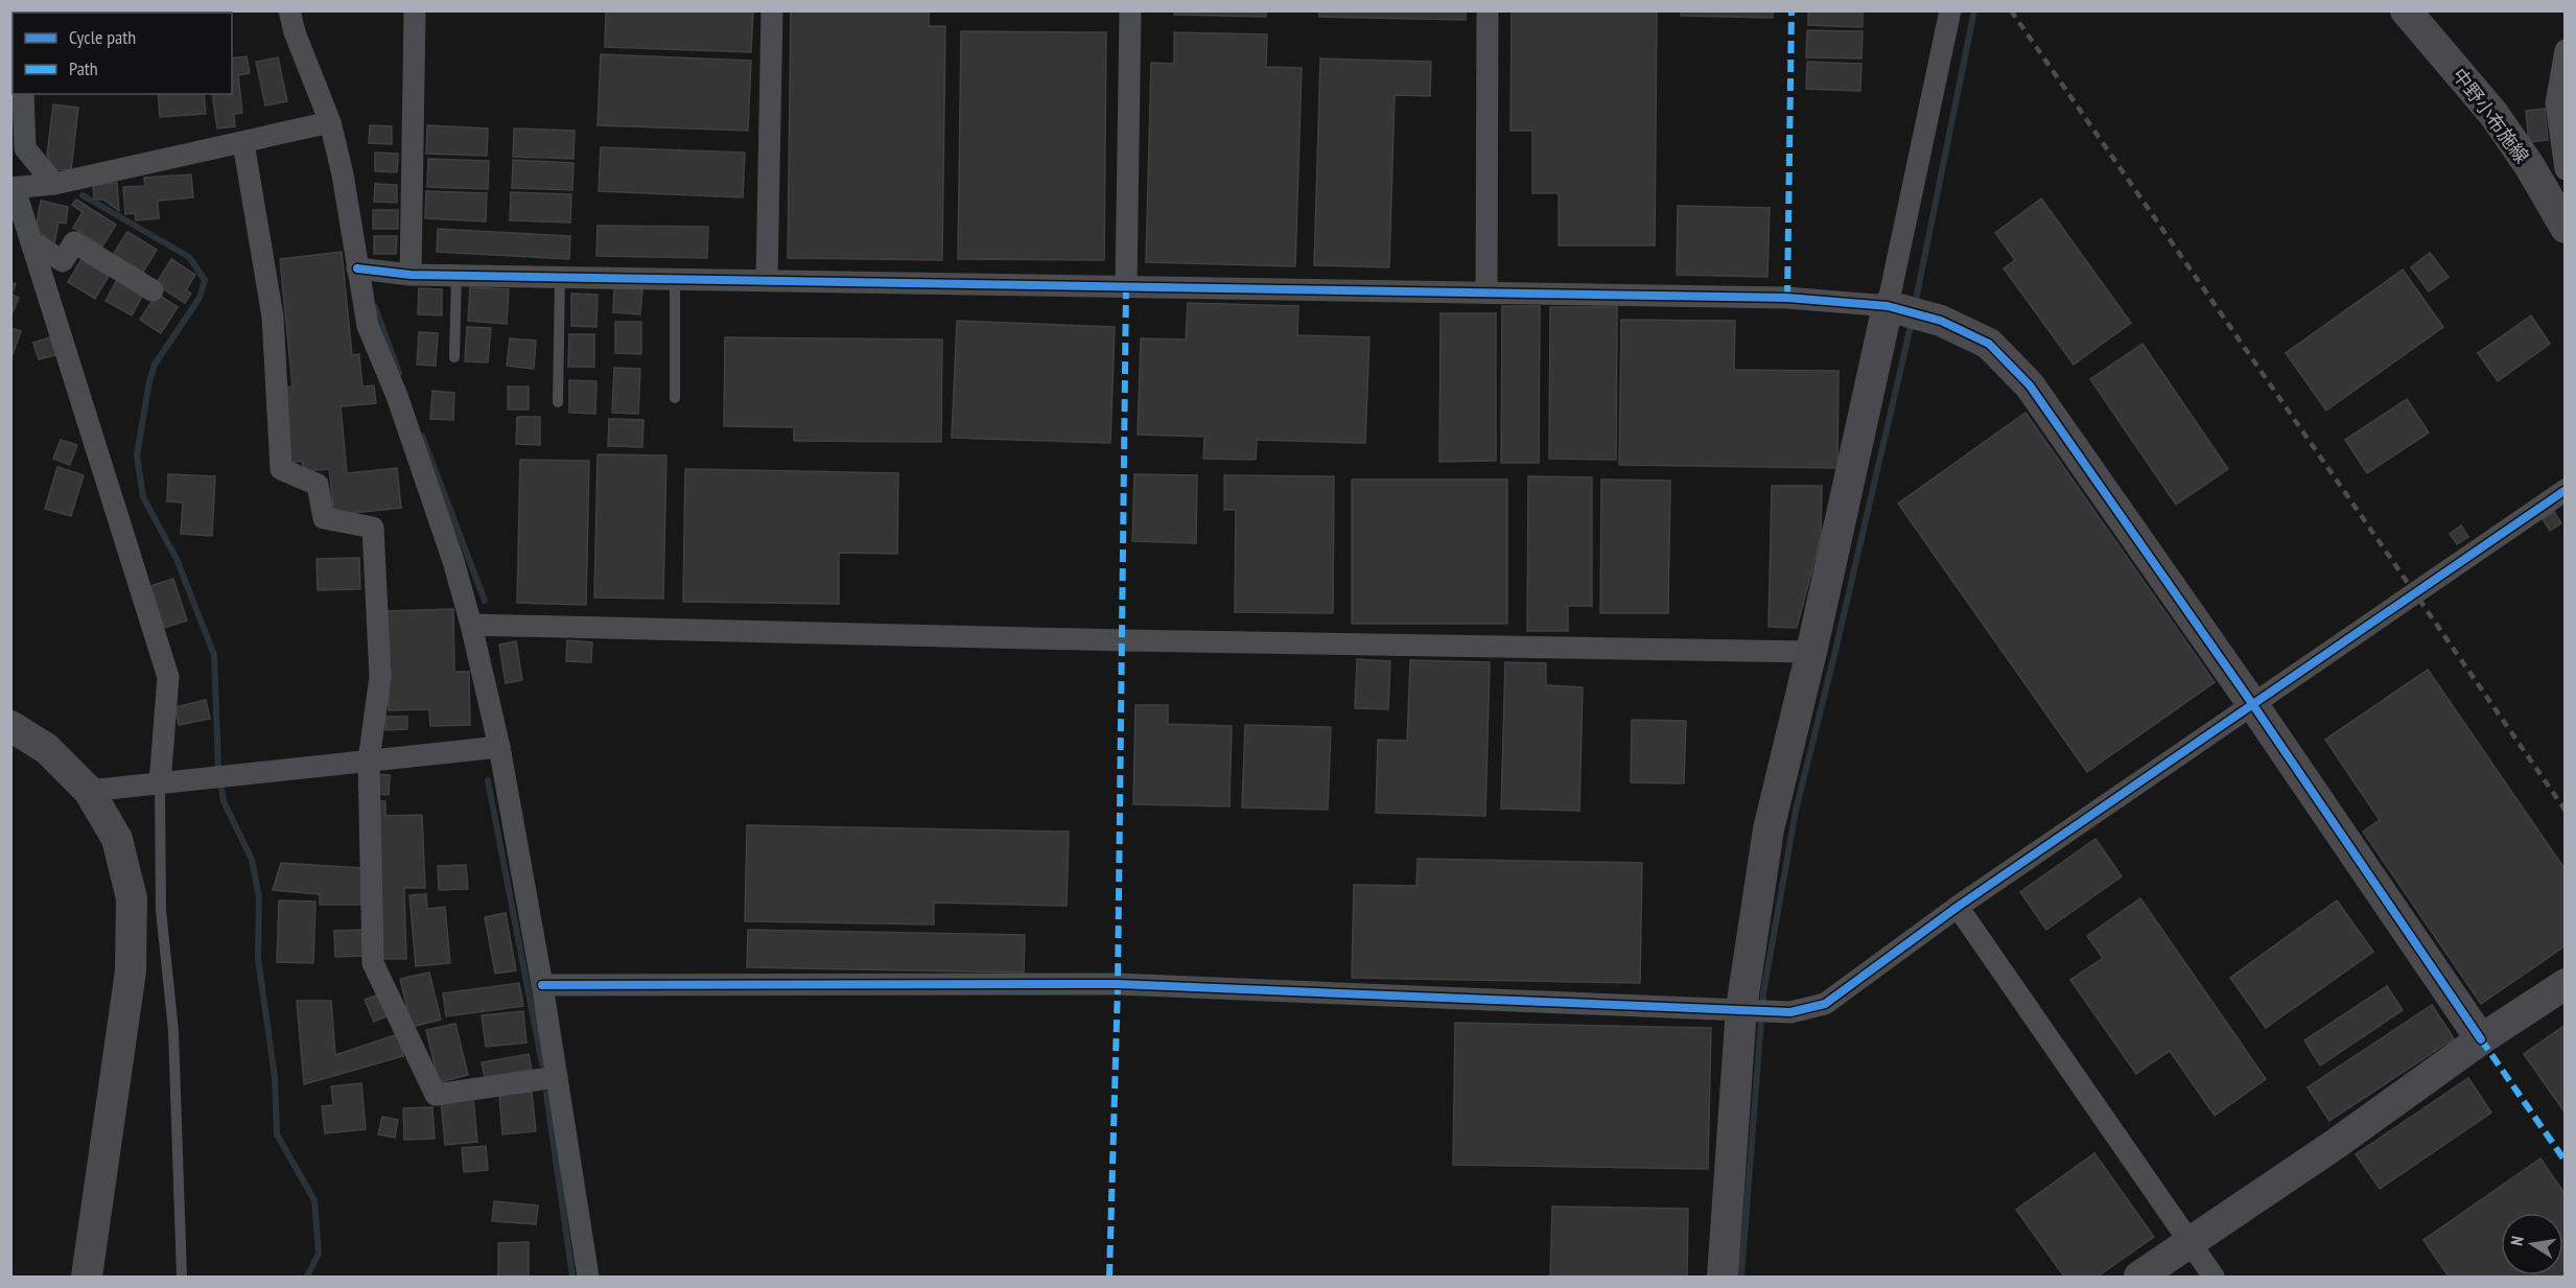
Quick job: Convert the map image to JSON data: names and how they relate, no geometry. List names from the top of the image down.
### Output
{
  "streets": {
    "street": ["中野小布施線"]
  },
  "legend": ["Cycle path", "Path"],
  "north": "left"
}
